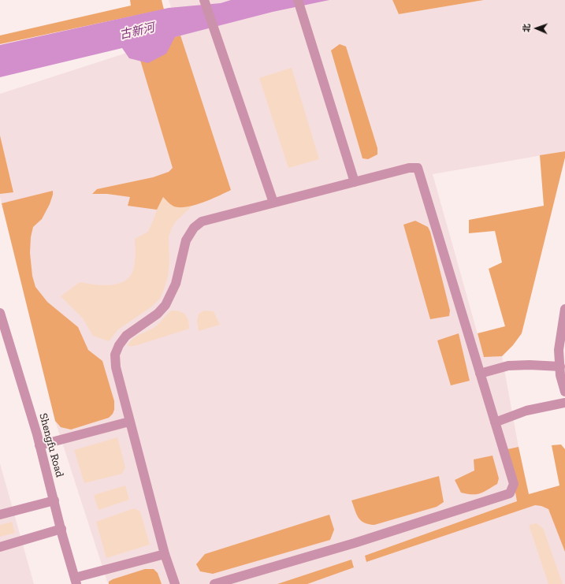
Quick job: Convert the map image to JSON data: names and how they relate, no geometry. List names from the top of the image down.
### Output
{
  "streets": {
    "street": ["Shengfu Road"]
  },
  "water": ["古新河"],
  "north": "left"
}
